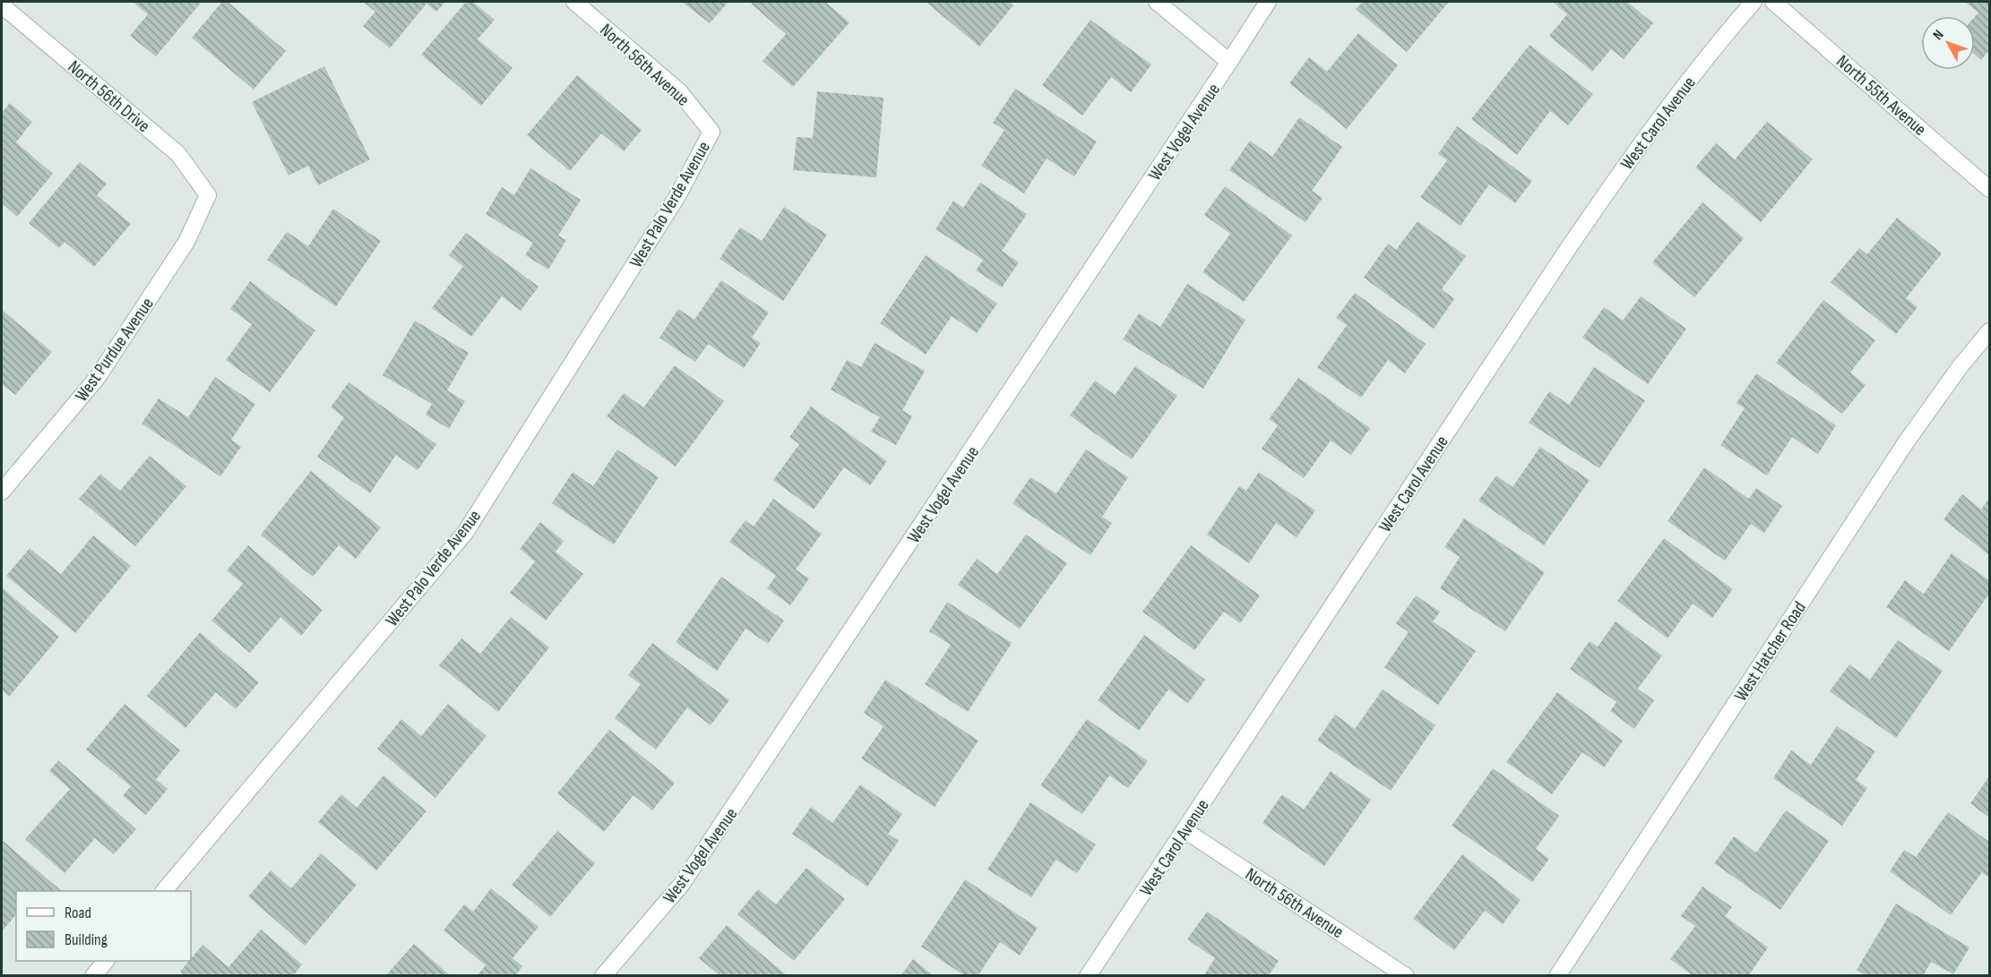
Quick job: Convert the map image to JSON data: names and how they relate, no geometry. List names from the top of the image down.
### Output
{
  "streets": {
    "street": [
      "North 56th Avenue",
      "North 55th Avenue",
      "North 56th Drive",
      "West Carol Avenue",
      "West Vogel Avenue",
      "West Palo Verde Avenue",
      "West Purdue Avenue",
      "West Hatcher Road"
    ]
  },
  "crossings": [
    ["North 56th Avenue", "West Carol Avenue"],
    ["North 56th Avenue", "West Palo Verde Avenue"],
    ["North 56th Drive", "West Purdue Avenue"]
  ],
  "legend": ["Road", "Building"],
  "north": "top left"
}
